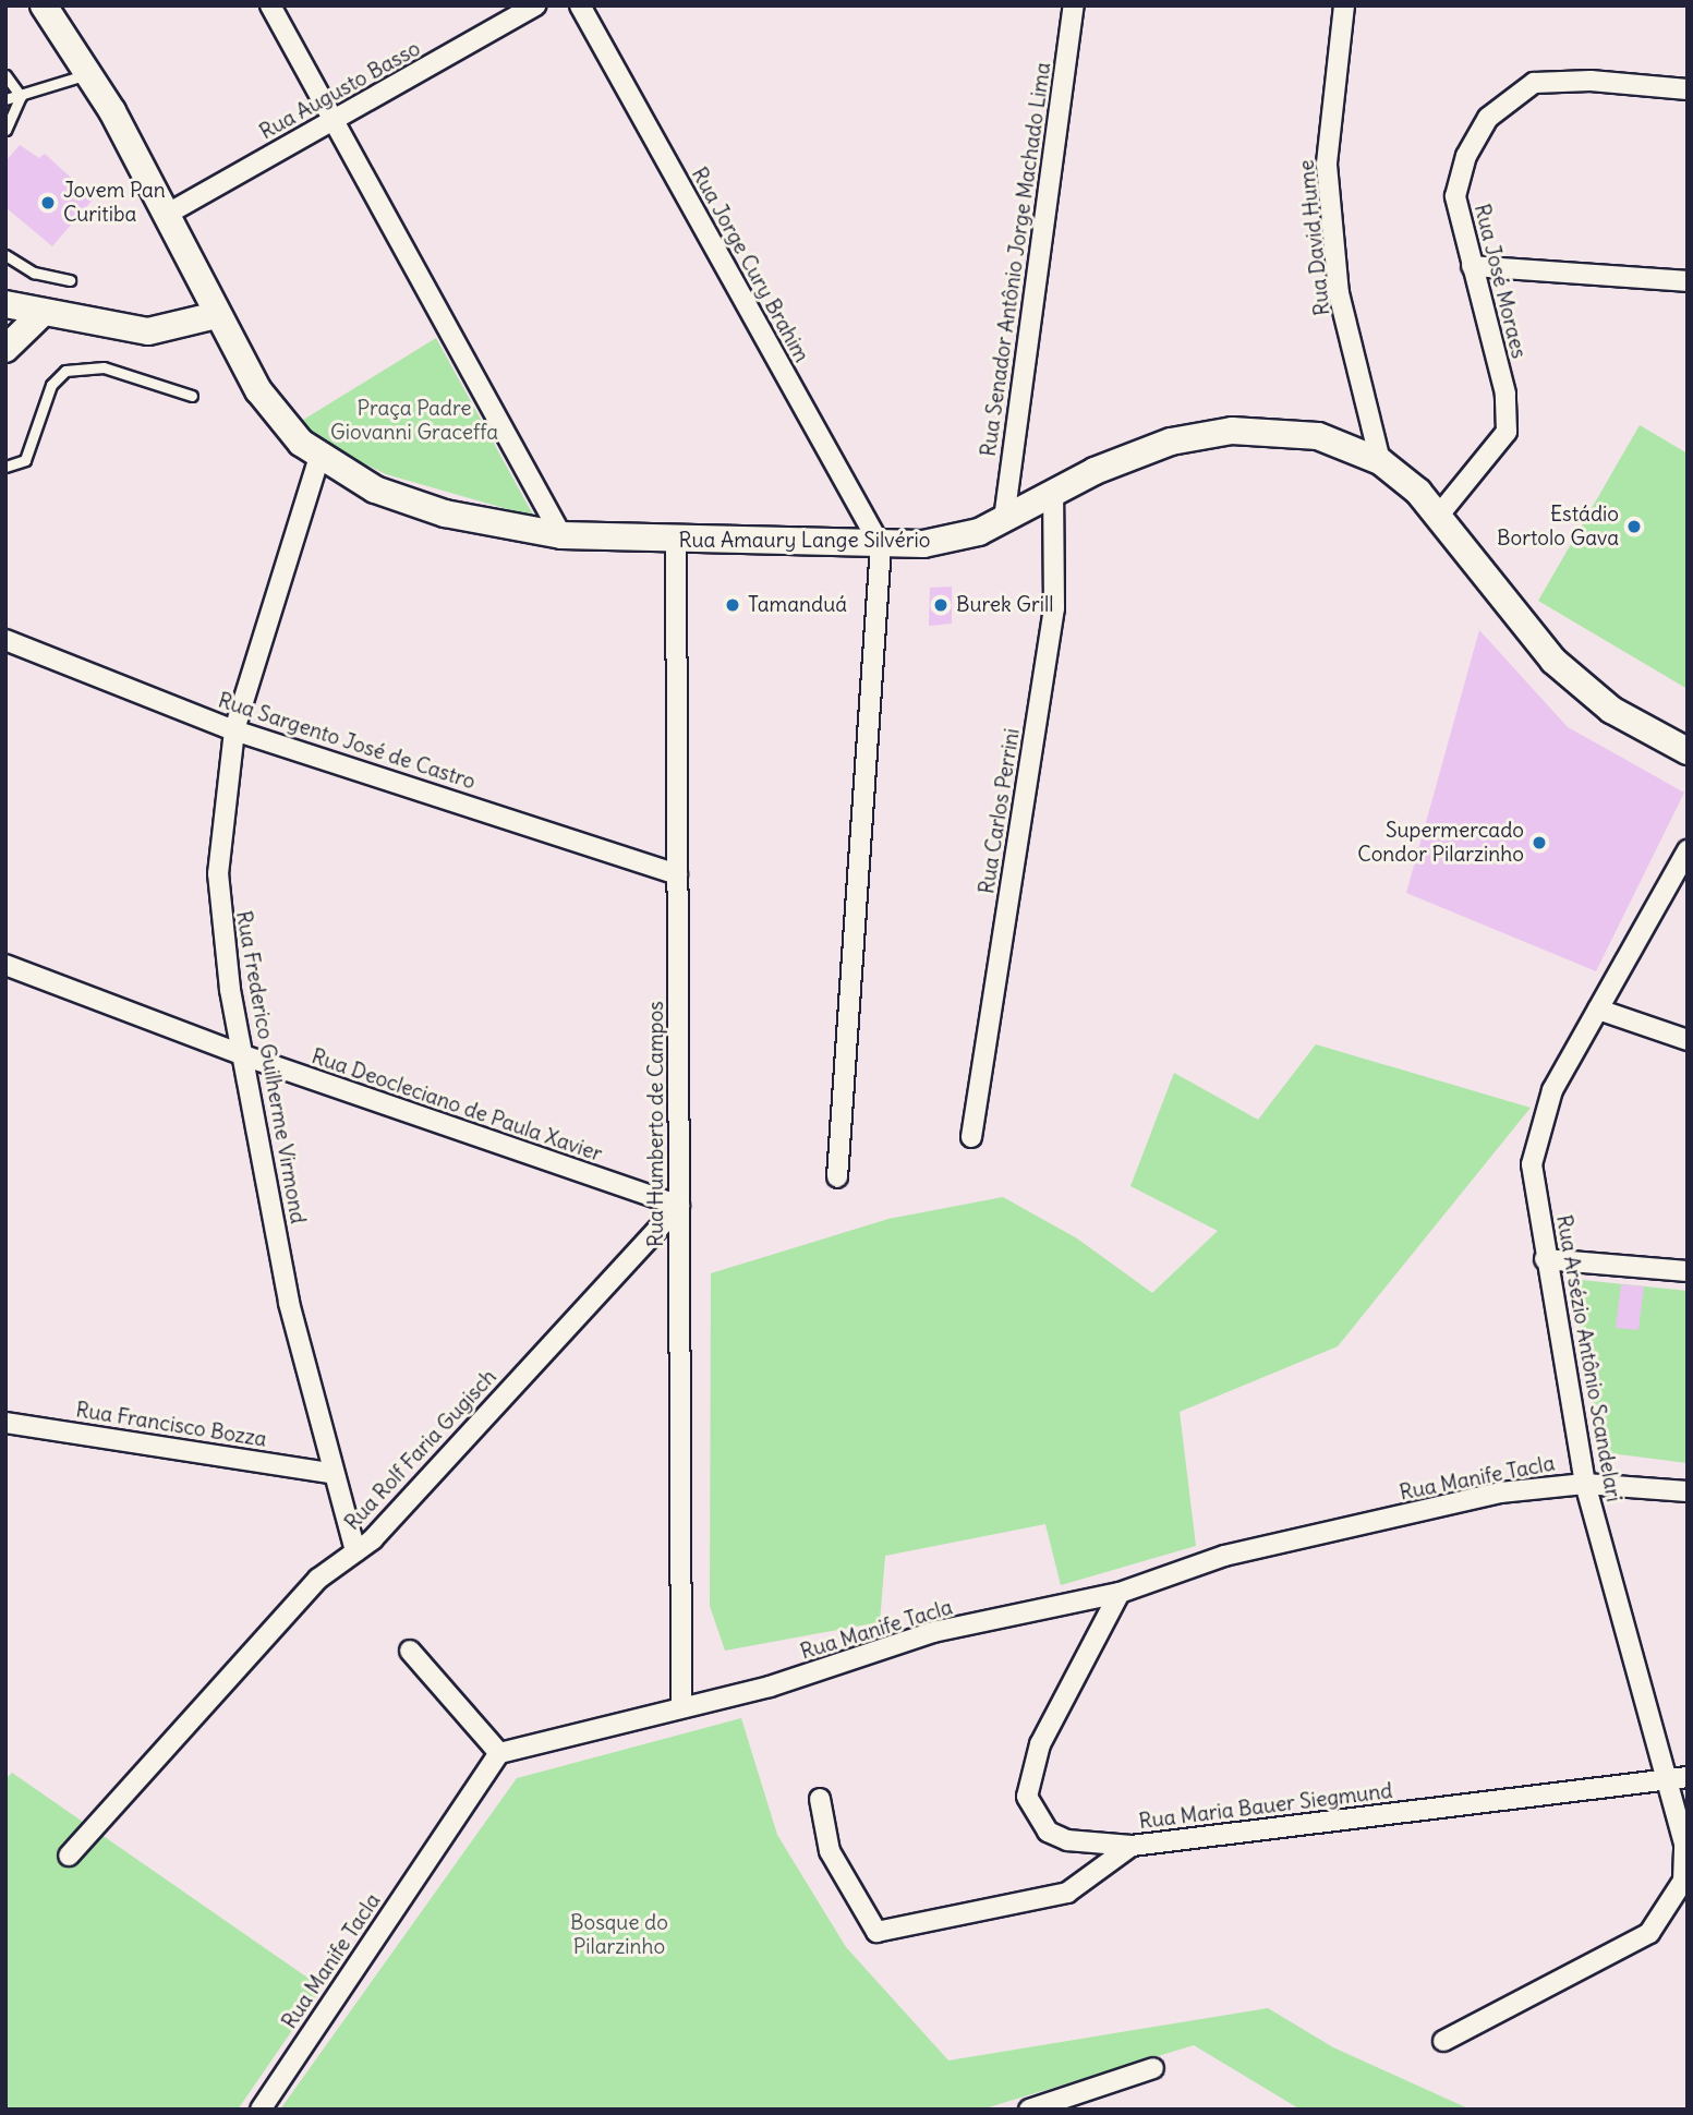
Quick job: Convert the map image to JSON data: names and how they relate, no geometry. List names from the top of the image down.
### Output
{
  "streets": {
    "main road": ["Rua Amaury Lange Silvério"],
    "street": [
      "Rua Augusto Basso",
      "Rua David Hume",
      "Rua Senador Antônio Jorge Machado Lima",
      "Rua Jorge Cury Brahim",
      "Rua José Moraes",
      "Rua Sargento José de Castro",
      "Rua Carlos Perrini",
      "Rua Frederico Guilherme Virmond",
      "Rua Deocleciano de Paula Xavier",
      "Rua Humberto de Campos",
      "Rua Arsézio Antônio Scandelari",
      "Rua Francisco Bozza",
      "Rua Rolf Faria Gugisch",
      "Rua Manife Tacla",
      "Rua Maria Bauer Siegmund"
    ]
  },
  "crossings": [
    ["Rua Augusto Basso", "Rua Amaury Lange Silvério"],
    ["Rua David Hume", "Rua Amaury Lange Silvério"],
    ["Rua Senador Antônio Jorge Machado Lima", "Rua Amaury Lange Silvério"],
    ["Rua Jorge Cury Brahim", "Rua Amaury Lange Silvério"],
    ["Rua José Moraes", "Rua Amaury Lange Silvério"],
    ["Rua Amaury Lange Silvério", "Rua Carlos Perrini"],
    ["Rua Amaury Lange Silvério", "Rua Frederico Guilherme Virmond"],
    ["Rua Amaury Lange Silvério", "Rua Humberto de Campos"],
    ["Rua Sargento José de Castro", "Rua Frederico Guilherme Virmond"],
    ["Rua Sargento José de Castro", "Rua Humberto de Campos"],
    ["Rua Frederico Guilherme Virmond", "Rua Deocleciano de Paula Xavier"],
    ["Rua Frederico Guilherme Virmond", "Rua Francisco Bozza"],
    ["Rua Frederico Guilherme Virmond", "Rua Rolf Faria Gugisch"],
    ["Rua Deocleciano de Paula Xavier", "Rua Humberto de Campos"],
    ["Rua Deocleciano de Paula Xavier", "Rua Rolf Faria Gugisch"],
    ["Rua Humberto de Campos", "Rua Rolf Faria Gugisch"],
    ["Rua Humberto de Campos", "Rua Manife Tacla"],
    ["Rua Arsézio Antônio Scandelari", "Rua Manife Tacla"],
    ["Rua Arsézio Antônio Scandelari", "Rua Maria Bauer Siegmund"]
  ],
  "parks": ["Praça Padre Giovanni Graceffa", "Bosque do Pilarzinho"],
  "places": [
    "Jovem Pan Curitiba",
    "Estádio Bortolo Gava",
    "Tamanduá",
    "Burek Grill",
    "Supermercado Condor Pilarzinho"
  ]
}
